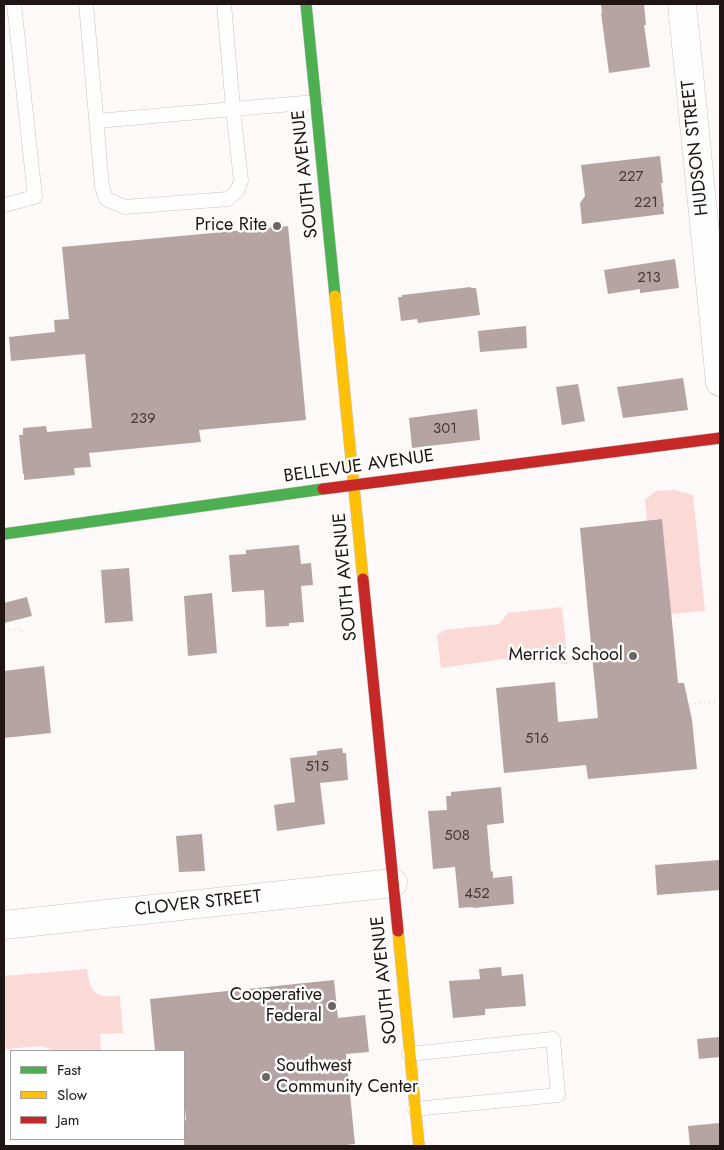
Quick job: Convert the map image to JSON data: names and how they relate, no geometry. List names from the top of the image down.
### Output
{
  "streets": {
    "main road": ["SOUTH AVENUE", "BELLEVUE AVENUE"],
    "street": ["HUDSON STREET", "CLOVER STREET"]
  },
  "crossings": [
    ["SOUTH AVENUE", "BELLEVUE AVENUE"],
    ["SOUTH AVENUE", "CLOVER STREET"]
  ],
  "places": [
    "Price Rite",
    "Merrick School",
    "Cooperative Federal",
    "Southwest Community Center"
  ],
  "house_numbers": [
    "227",
    "221",
    "213",
    "239",
    "301",
    "516",
    "515",
    "508",
    "452"
  ],
  "legend": ["Fast", "Slow", "Jam"]
}
